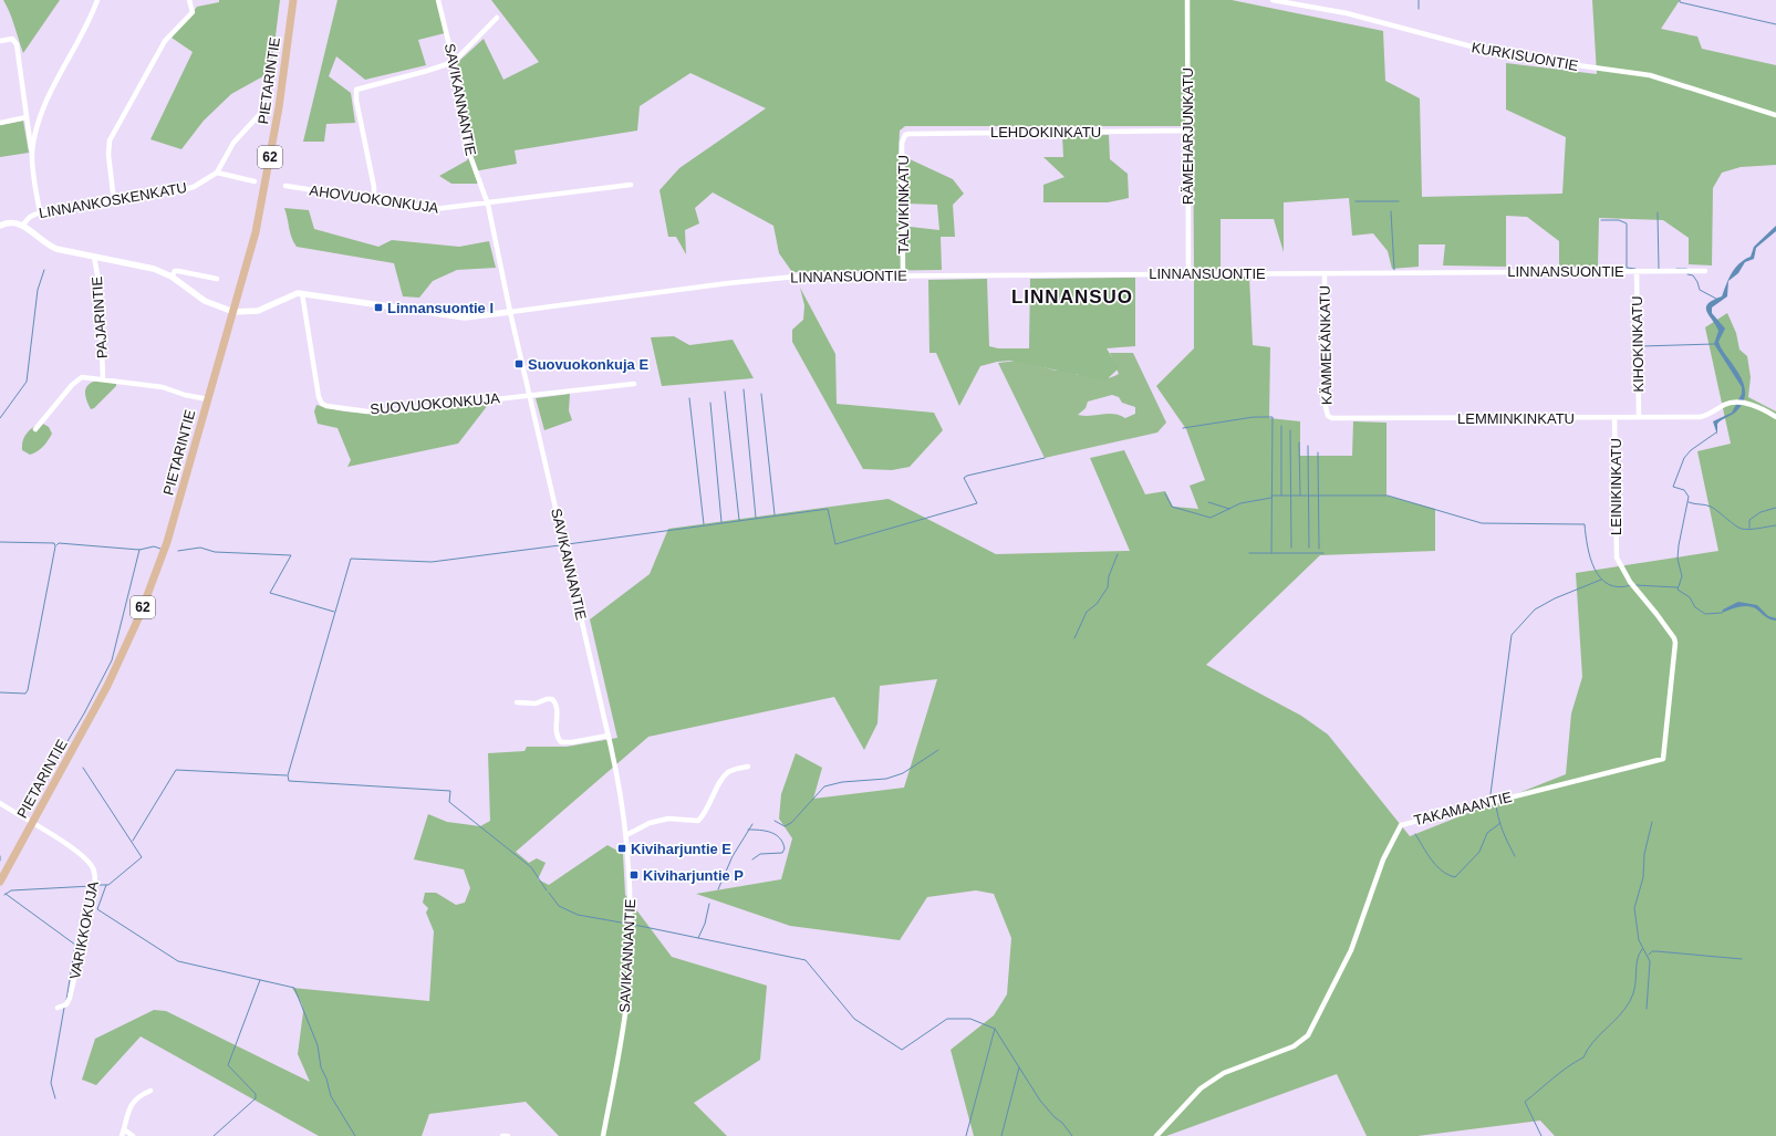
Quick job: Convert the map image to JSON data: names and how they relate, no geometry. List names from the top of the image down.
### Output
{
  "streets": {
    "main road": ["PIETARINTIE", "62"],
    "street": [
      "KURKISUONTIE",
      "SAVIKANNANTIE",
      "LEHDOKINKATU",
      "RÄMEHARJUNKATU",
      "AHOVUOKONKUJA",
      "LINNANKOSKENKATU",
      "TALVIKINKATU",
      "LINNANSUONTIE",
      "PAJARINTIE",
      "KIHOKINKATU",
      "KÄMMEKÄNKATU",
      "SUOVUOKONKUJA",
      "LEMMINKINKATU",
      "LEINIKINKATU",
      "TAKAMAANTIE",
      "VARIKKOKUJA"
    ]
  },
  "crossings": [
    ["PIETARINTIE", "LINNANSUONTIE"],
    ["PIETARINTIE", "PAJARINTIE"],
    ["PIETARINTIE", "VARIKKOKUJA"],
    ["SAVIKANNANTIE", "AHOVUOKONKUJA"],
    ["SAVIKANNANTIE", "LINNANSUONTIE"],
    ["SAVIKANNANTIE", "SUOVUOKONKUJA"],
    ["LEHDOKINKATU", "RÄMEHARJUNKATU"],
    ["LEHDOKINKATU", "TALVIKINKATU"],
    ["RÄMEHARJUNKATU", "LINNANSUONTIE"],
    ["LINNANKOSKENKATU", "LINNANSUONTIE"],
    ["TALVIKINKATU", "LINNANSUONTIE"],
    ["LINNANSUONTIE", "PAJARINTIE"],
    ["LINNANSUONTIE", "KIHOKINKATU"],
    ["LINNANSUONTIE", "KÄMMEKÄNKATU"],
    ["LINNANSUONTIE", "SUOVUOKONKUJA"],
    ["KIHOKINKATU", "LEMMINKINKATU"],
    ["KÄMMEKÄNKATU", "LEMMINKINKATU"],
    ["LEMMINKINKATU", "LEINIKINKATU"],
    ["LEINIKINKATU", "TAKAMAANTIE"]
  ],
  "districts": ["LINNANSUO"],
  "places": {
    "transit": [
      "Linnansuontie I",
      "Suovuokonkuja E",
      "Kiviharjuntie E",
      "Kiviharjuntie P"
    ]
  }
}
